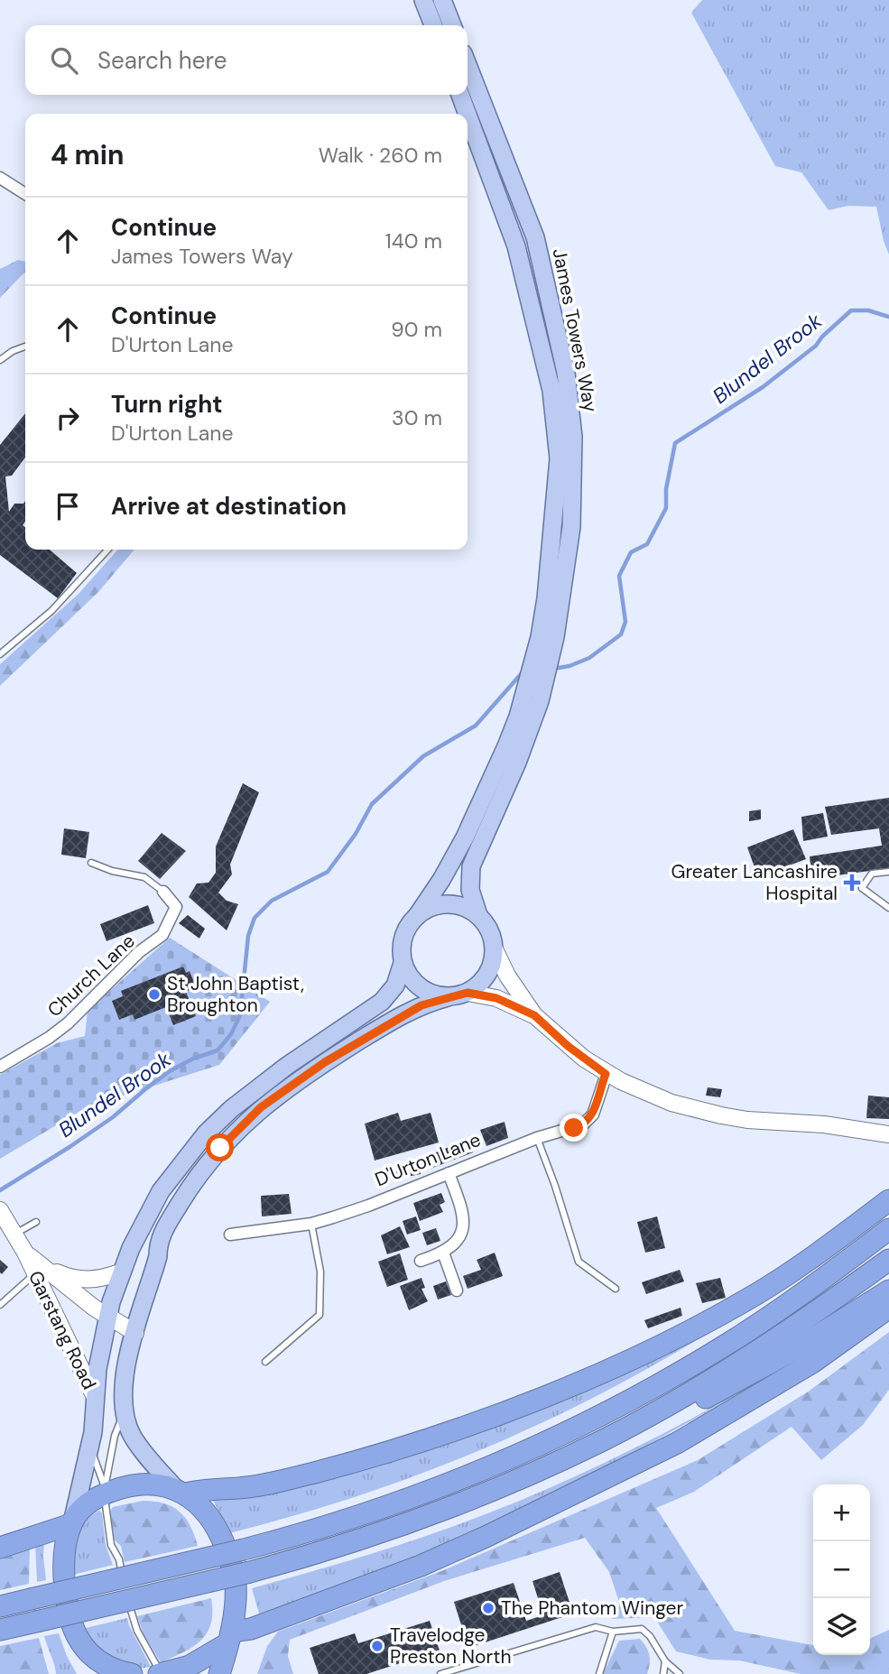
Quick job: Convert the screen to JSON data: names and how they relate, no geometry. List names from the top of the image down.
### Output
{
  "streets": {
    "main road": ["James Towers Way", "Garstang Road"],
    "street": ["Church Lane", "D'Urton Lane"]
  },
  "water": ["Blundel Brook"],
  "places": {
    "health": ["Greater Lancashire Hospital"],
    "other": ["St John Baptist, Broughton", "The Phantom Winger", "Travelodge Preston North"]
  },
  "page": {
    "search": "Search here",
    "heading": ["4 min", "Walk · 260 m"],
    "list": [
      ["Continue", "James Towers Way", "140 m"],
      ["Continue", "D'Urton Lane", "90 m"],
      ["Turn right", "D'Urton Lane", "30 m"],
      "Arrive at destination"
    ],
    "map_buttons": ["+", "−"]
  }
}
